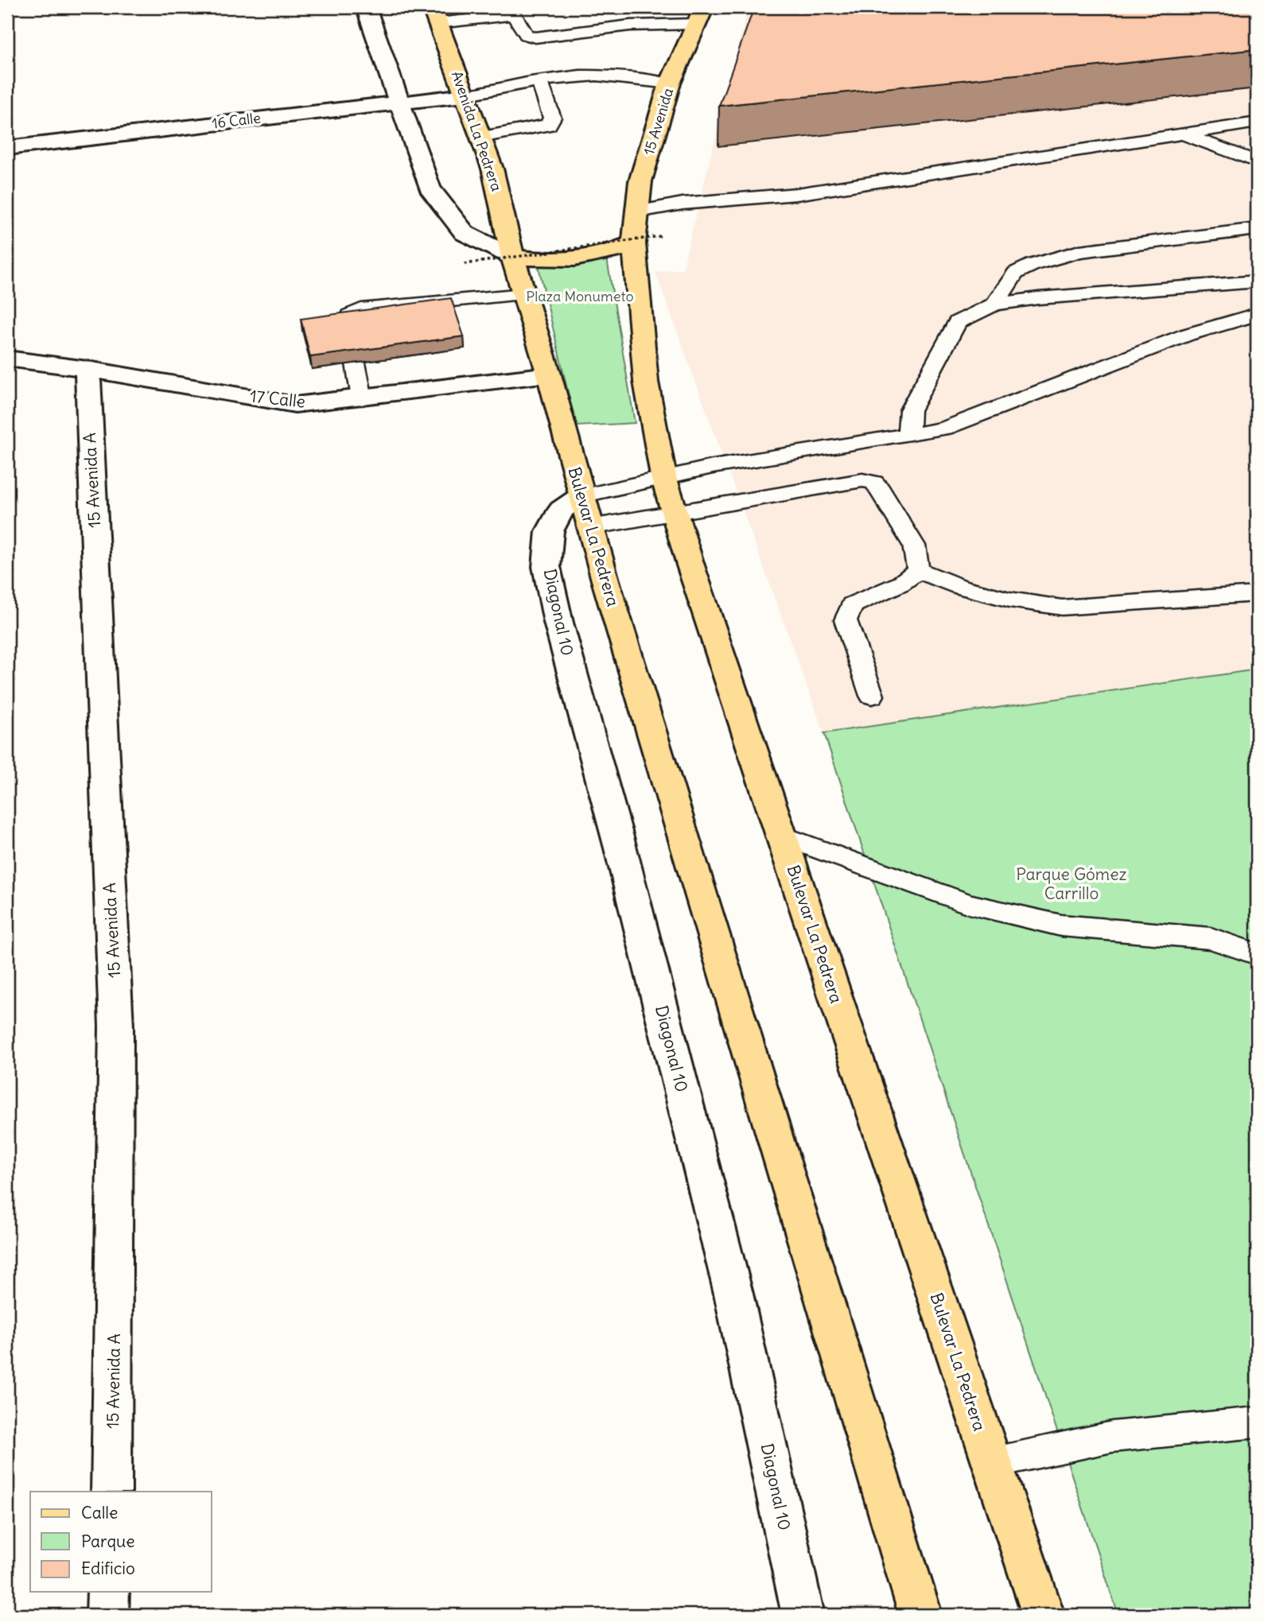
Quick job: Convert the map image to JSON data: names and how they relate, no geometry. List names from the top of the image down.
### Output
{
  "streets": {
    "main road": ["15 Avenida", "Avenida La Pedrera", "Bulevar La Pedrera"],
    "street": [
      "16 Calle",
      "17 Calle",
      "15 Avenida A",
      "Diagonal 10"
    ]
  },
  "crossings": [
    ["16 Calle", "Avenida La Pedrera"],
    ["15 Avenida", "Bulevar La Pedrera"],
    ["Avenida La Pedrera", "Bulevar La Pedrera"],
    ["17 Calle", "15 Avenida A"],
    ["17 Calle", "Bulevar La Pedrera"],
    ["Bulevar La Pedrera", "Diagonal 10"]
  ],
  "parks": ["Plaza Monumeto", "Parque Gómez Carrillo"],
  "legend": ["Calle", "Parque", "Edificio"]
}
